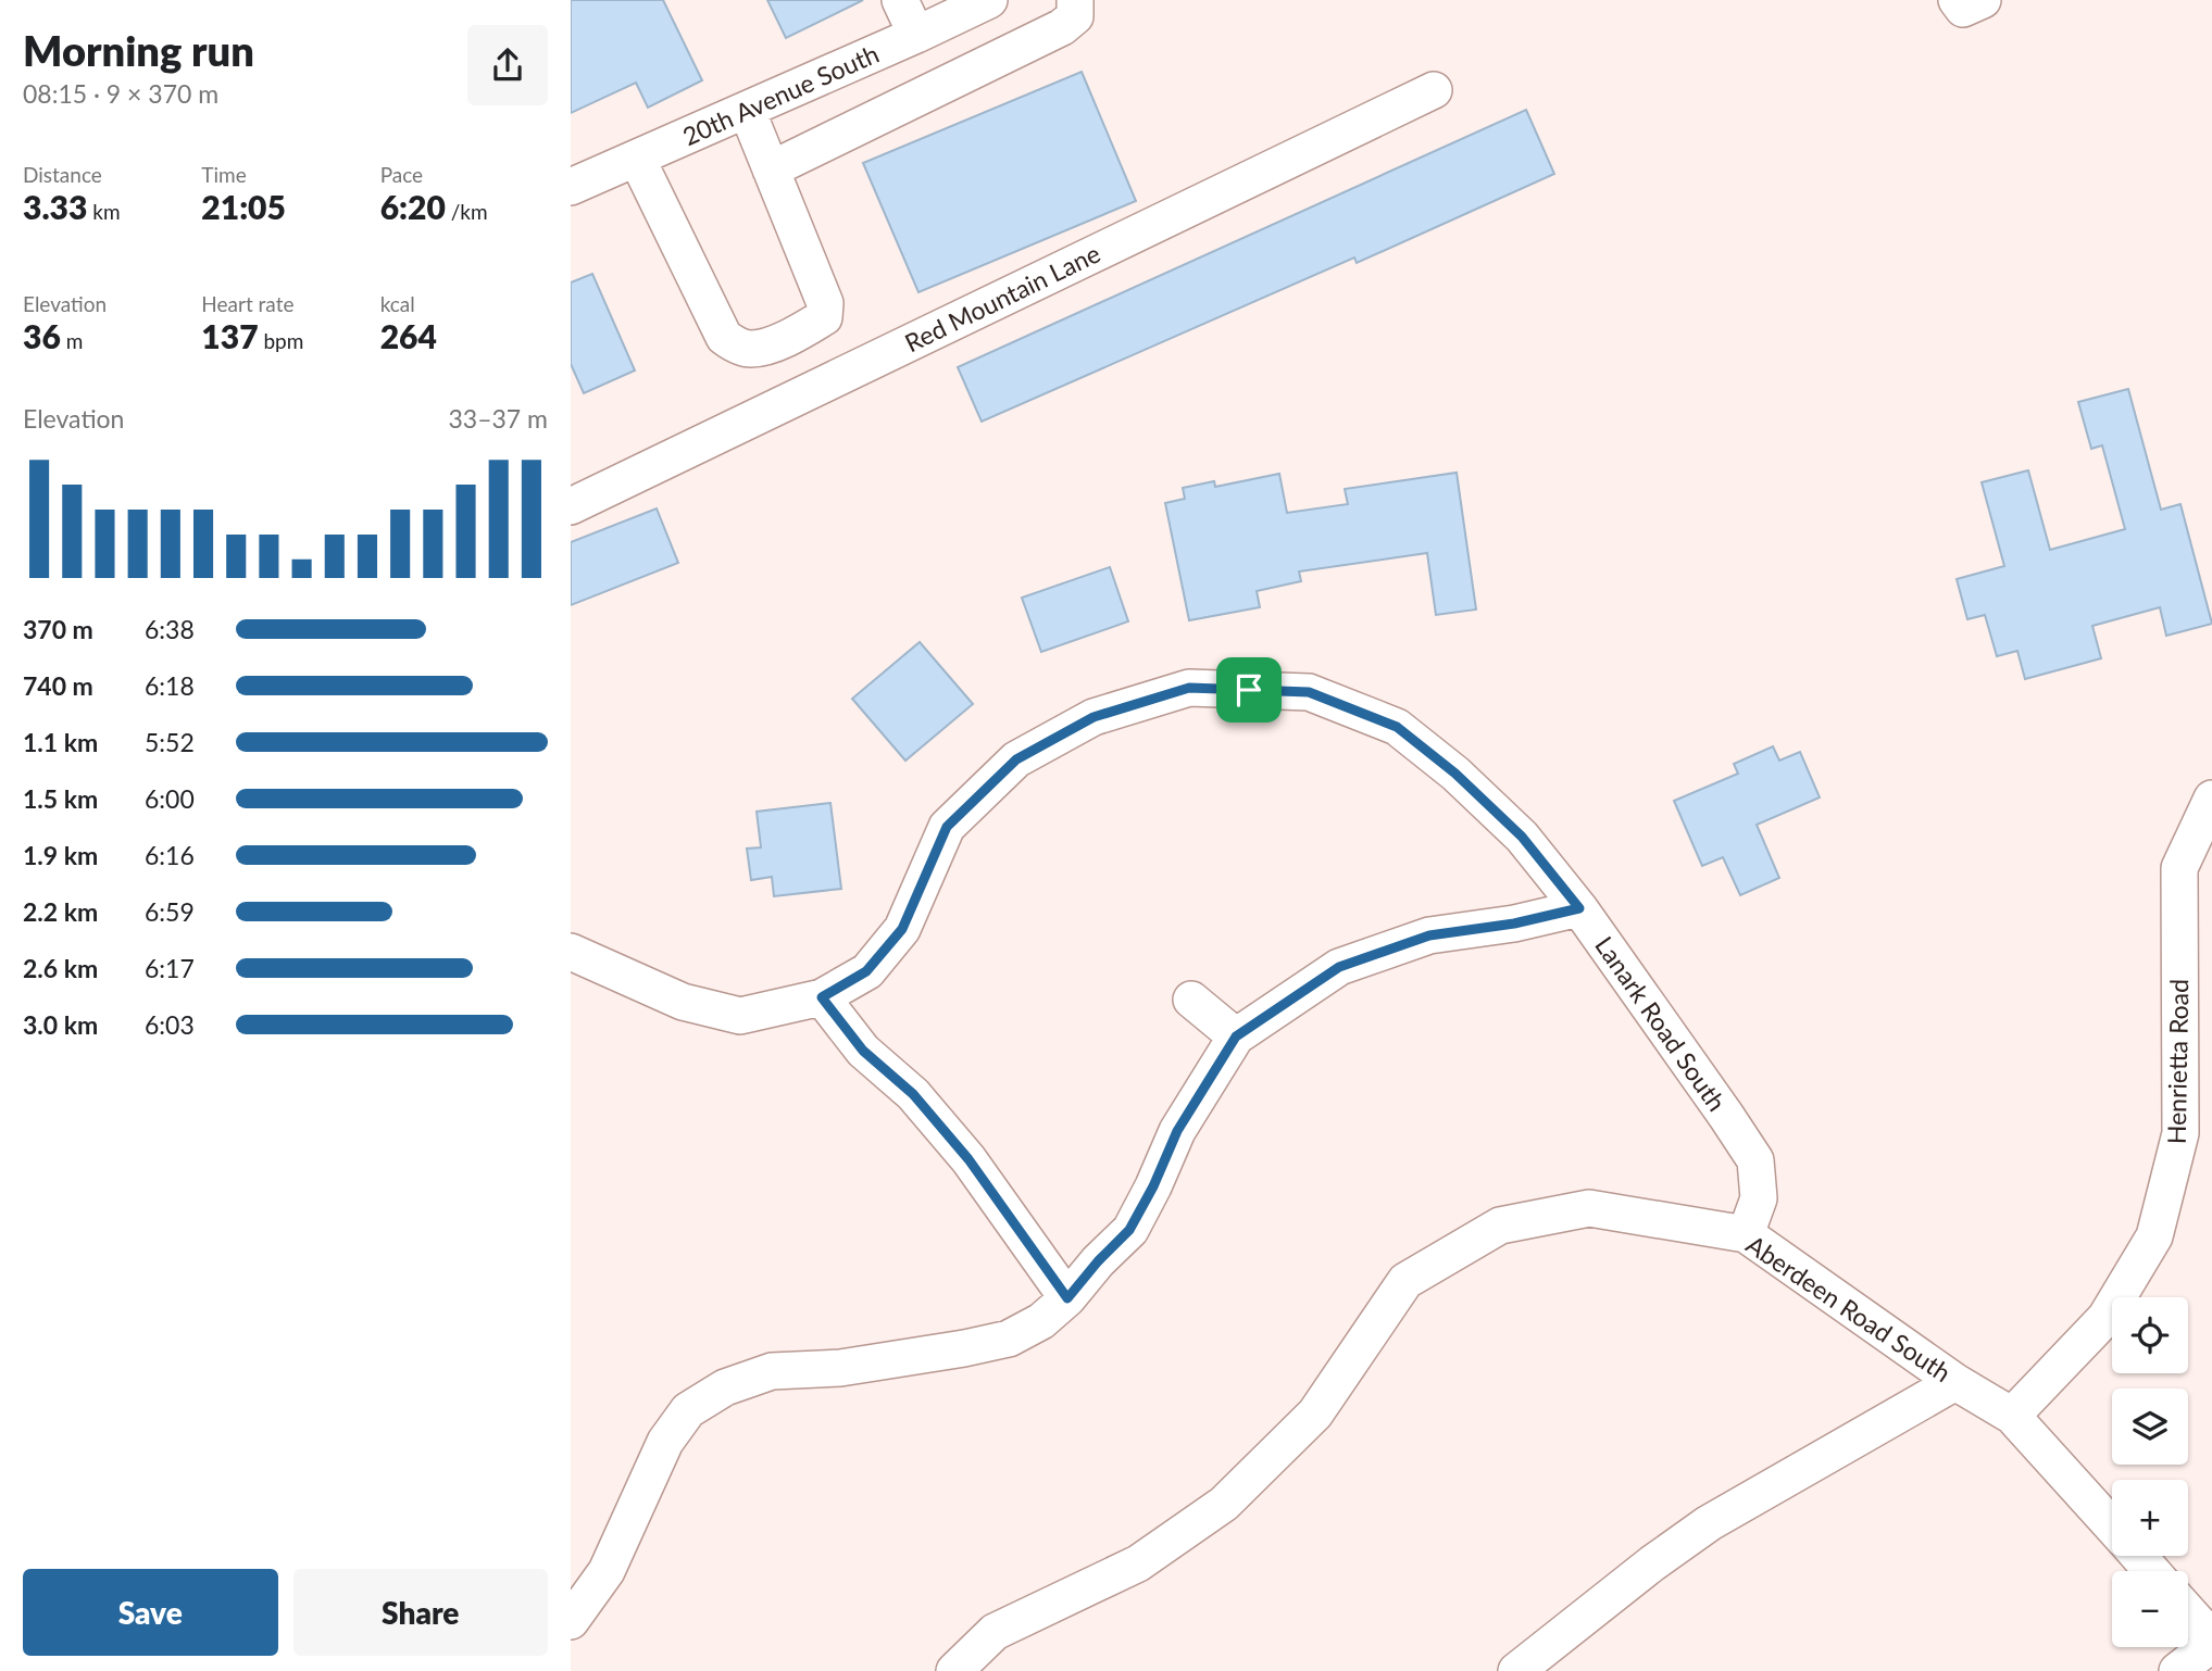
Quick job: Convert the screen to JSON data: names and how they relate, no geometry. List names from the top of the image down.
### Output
{
  "streets": {
    "street": [
      "20th Avenue South",
      "Red Mountain Lane",
      "Lanark Road South",
      "Henrietta Road",
      "Aberdeen Road South"
    ]
  },
  "crossings": [
    ["Lanark Road South", "Aberdeen Road South"],
    ["Henrietta Road", "Aberdeen Road South"]
  ],
  "page": {
    "heading": ["Morning run", "08:15 · 9 × 370 m"],
    "stats": [
      ["Distance", "3.33 km"],
      ["Time", "21:05"],
      ["Pace", "6:20 /km"],
      ["Elevation", "36 m"],
      ["Heart rate", "137 bpm"],
      ["kcal", "264"]
    ],
    "chart": ["Elevation", "33–37 m"],
    "list": [
      {
        "name": "370 m",
        "note": "6:38"
      },
      {
        "name": "740 m",
        "note": "6:18"
      },
      {
        "name": "1.1 km",
        "note": "5:52"
      },
      {
        "name": "1.5 km",
        "note": "6:00"
      },
      {
        "name": "1.9 km",
        "note": "6:16"
      },
      {
        "name": "2.2 km",
        "note": "6:59"
      },
      {
        "name": "2.6 km",
        "note": "6:17"
      },
      {
        "name": "3.0 km",
        "note": "6:03"
      }
    ],
    "map_buttons": ["+", "−"],
    "buttons": ["Save", "Share"]
  }
}
